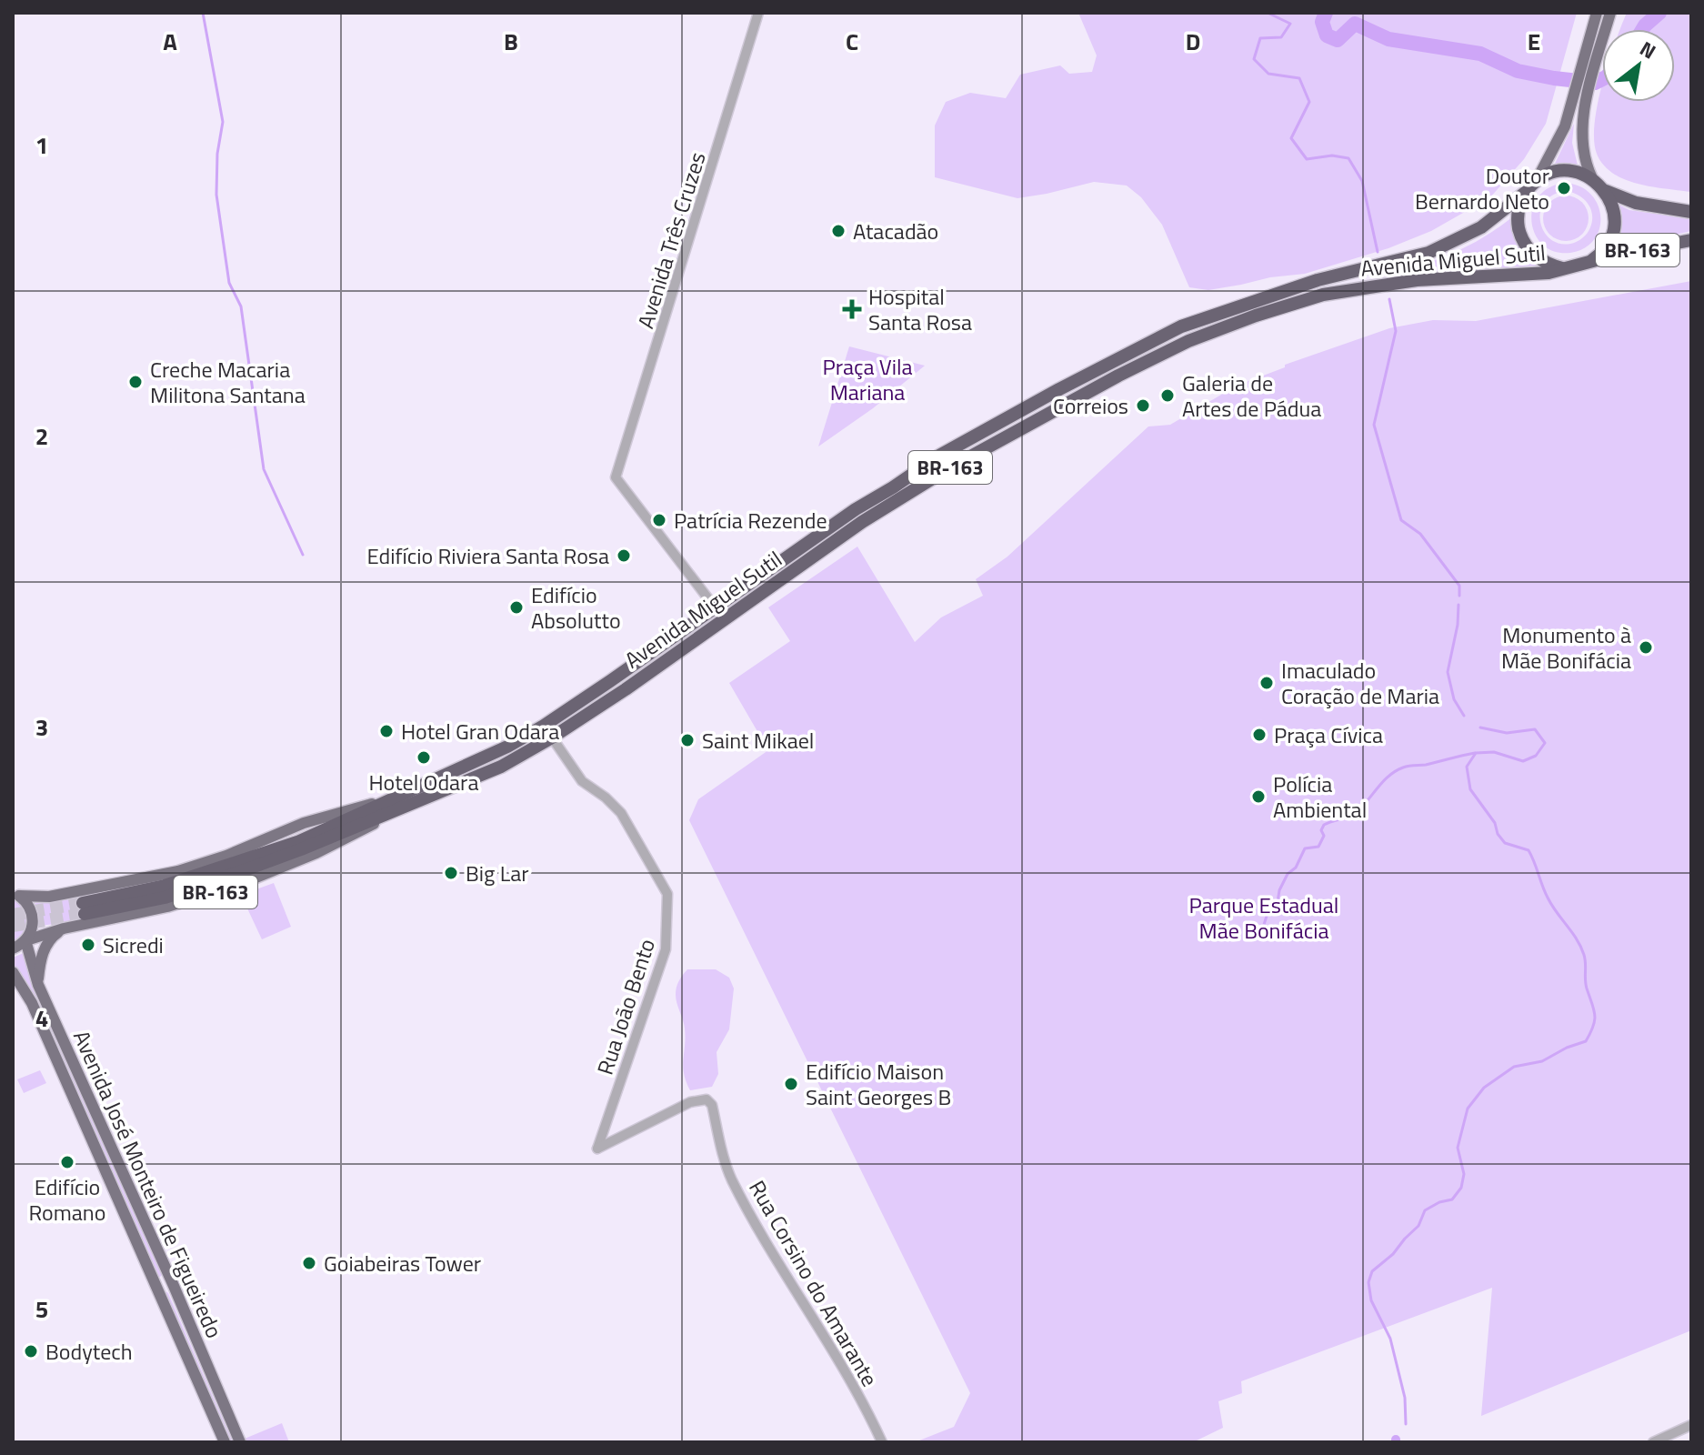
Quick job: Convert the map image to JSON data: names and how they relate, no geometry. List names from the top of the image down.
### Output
{
  "streets": {
    "highway": ["BR-163", "Avenida Miguel Sutil"],
    "main road": ["Avenida José Monteiro de Figueiredo"],
    "street": ["Avenida Três Cruzes", "Rua João Bento", "Rua Corsino do Amarante"]
  },
  "crossings": [
    ["Avenida Três Cruzes", "Avenida Miguel Sutil"],
    ["BR-163", "Avenida Miguel Sutil"],
    ["BR-163", "Avenida José Monteiro de Figueiredo"],
    ["Avenida Miguel Sutil", "Rua João Bento"],
    ["Avenida Miguel Sutil", "Avenida José Monteiro de Figueiredo"],
    ["Rua João Bento", "Rua Corsino do Amarante"]
  ],
  "parks": ["Praça Vila Mariana", "Parque Estadual Mãe Bonifácia"],
  "places": {
    "other": [
      "Doutor Bernardo Neto",
      "Atacadão",
      "Creche Macaria Militona Santana",
      "Galeria de Artes de Pádua",
      "Correios",
      "Patrícia Rezende",
      "Edifício Riviera Santa Rosa",
      "Edifício Absolutto",
      "Monumento à Mãe Bonifácia",
      "Imaculado Coração de Maria",
      "Hotel Gran Odara",
      "Praça Cívica",
      "Saint Mikael",
      "Hotel Odara",
      "Polícia Ambiental",
      "Big Lar",
      "Sicredi",
      "Edifício Maison Saint Georges B",
      "Edifício Romano",
      "Goiabeiras Tower",
      "Bodytech"
    ],
    "health": ["Hospital Santa Rosa"]
  },
  "north": "top right",
  "grid": {
    "columns": [
      "A",
      "B",
      "C",
      "D",
      "E"
    ],
    "rows": [
      "1",
      "2",
      "3",
      "4",
      "5"
    ]
  }
}
